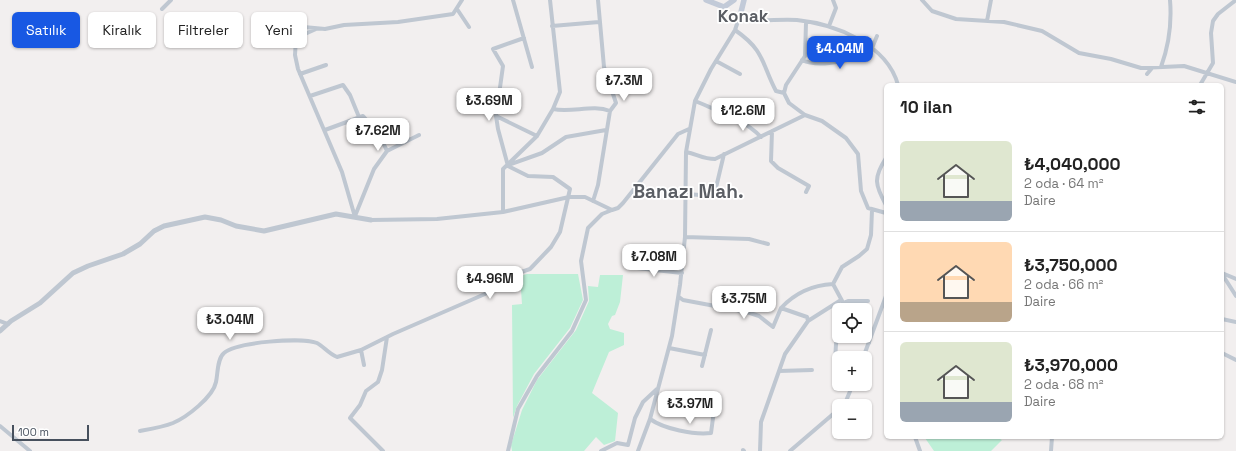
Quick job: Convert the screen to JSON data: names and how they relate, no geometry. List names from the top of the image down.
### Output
{
  "districts": ["Konak", "Banazı Mah."],
  "scale_bar": "100 m",
  "page": {
    "chip": [
      "Satılık",
      "Kiralık",
      "Filtreler",
      "Yeni"
    ],
    "price": [
      "₺4.04M",
      "₺7.3M",
      "₺3.69M",
      "₺12.6M",
      "₺7.62M",
      "₺7.08M",
      "₺4.96M",
      "₺3.75M",
      "₺3.04M",
      "₺3.97M"
    ],
    "heading": "10 ilan",
    "list": [
      {
        "name": "₺4,040,000",
        "note": "2 oda · 64 m² · Daire"
      },
      {
        "name": "₺3,750,000",
        "note": "2 oda · 66 m² · Daire"
      },
      {
        "name": "₺3,970,000",
        "note": "2 oda · 68 m² · Daire"
      }
    ],
    "map_buttons": ["+", "−"],
    "scale": "100 m"
  }
}
